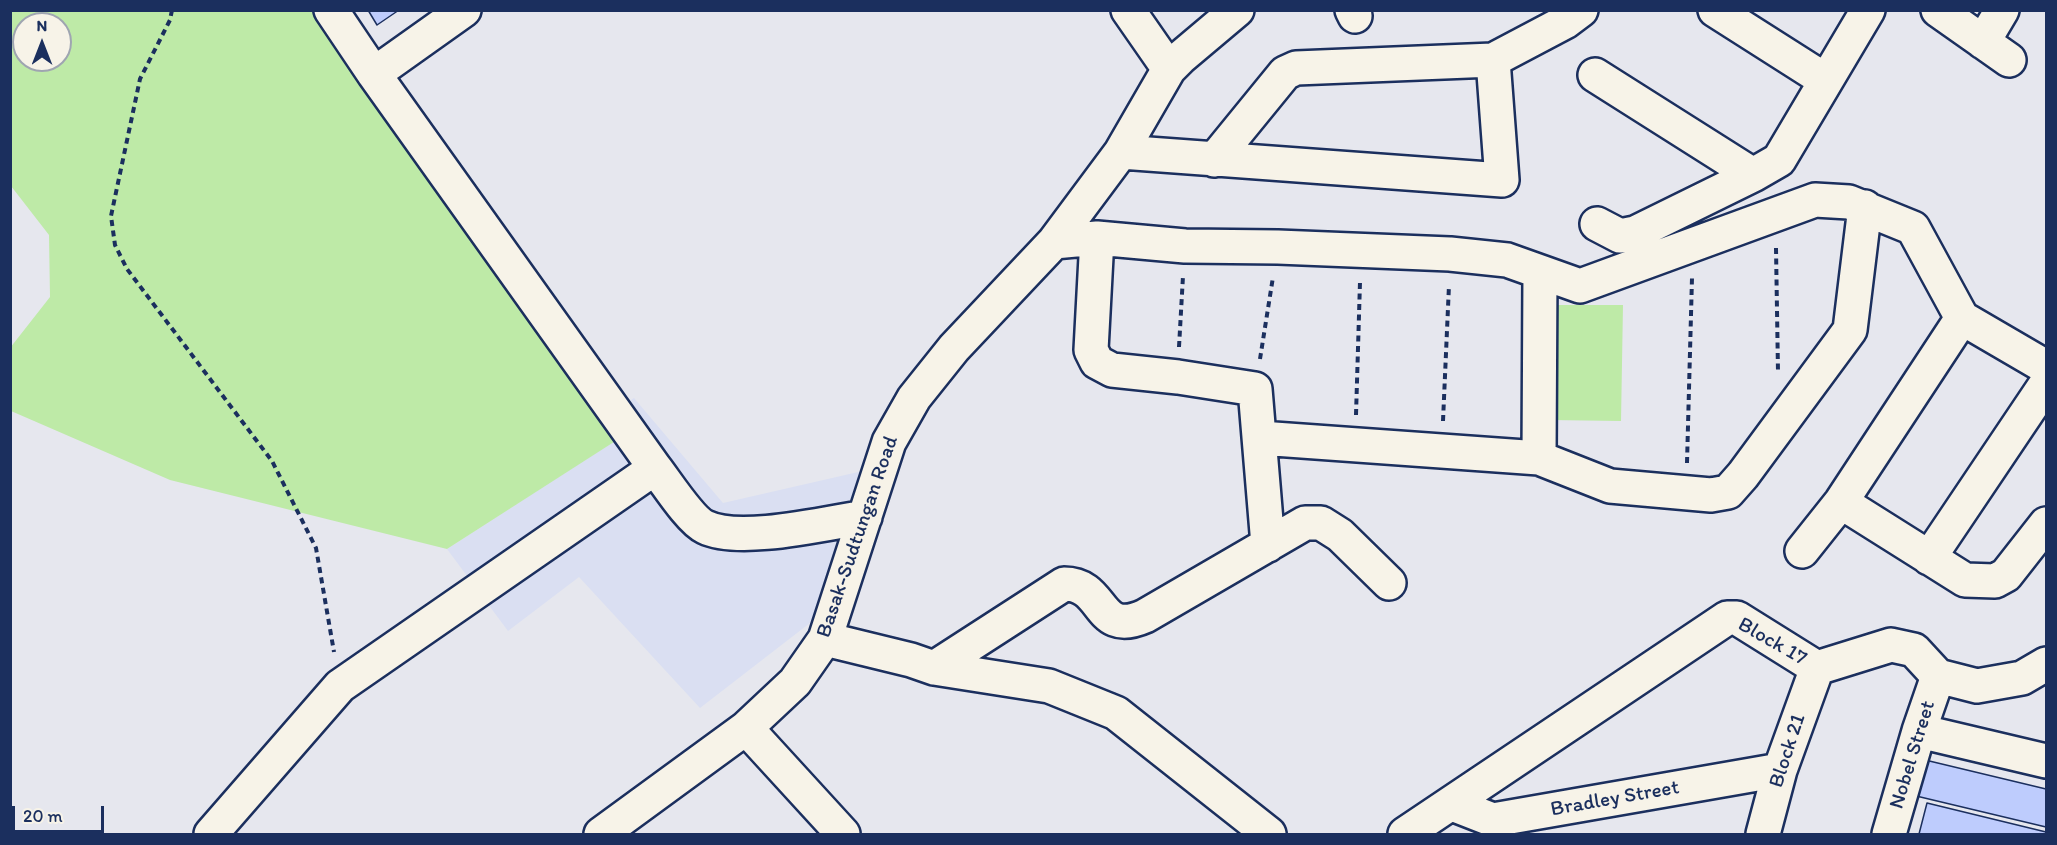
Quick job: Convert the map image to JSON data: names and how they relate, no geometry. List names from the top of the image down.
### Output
{
  "streets": {
    "street": [
      "Basak-Sudtungan Road",
      "Block 17",
      "Block 21",
      "Nobel Street",
      "Bradley Street"
    ]
  },
  "crossings": [
    ["Block 17", "Block 21"],
    ["Block 17", "Nobel Street"],
    ["Block 17", "Bradley Street"],
    ["Block 21", "Bradley Street"]
  ],
  "scale_bar": "20 m",
  "north": "top"
}
